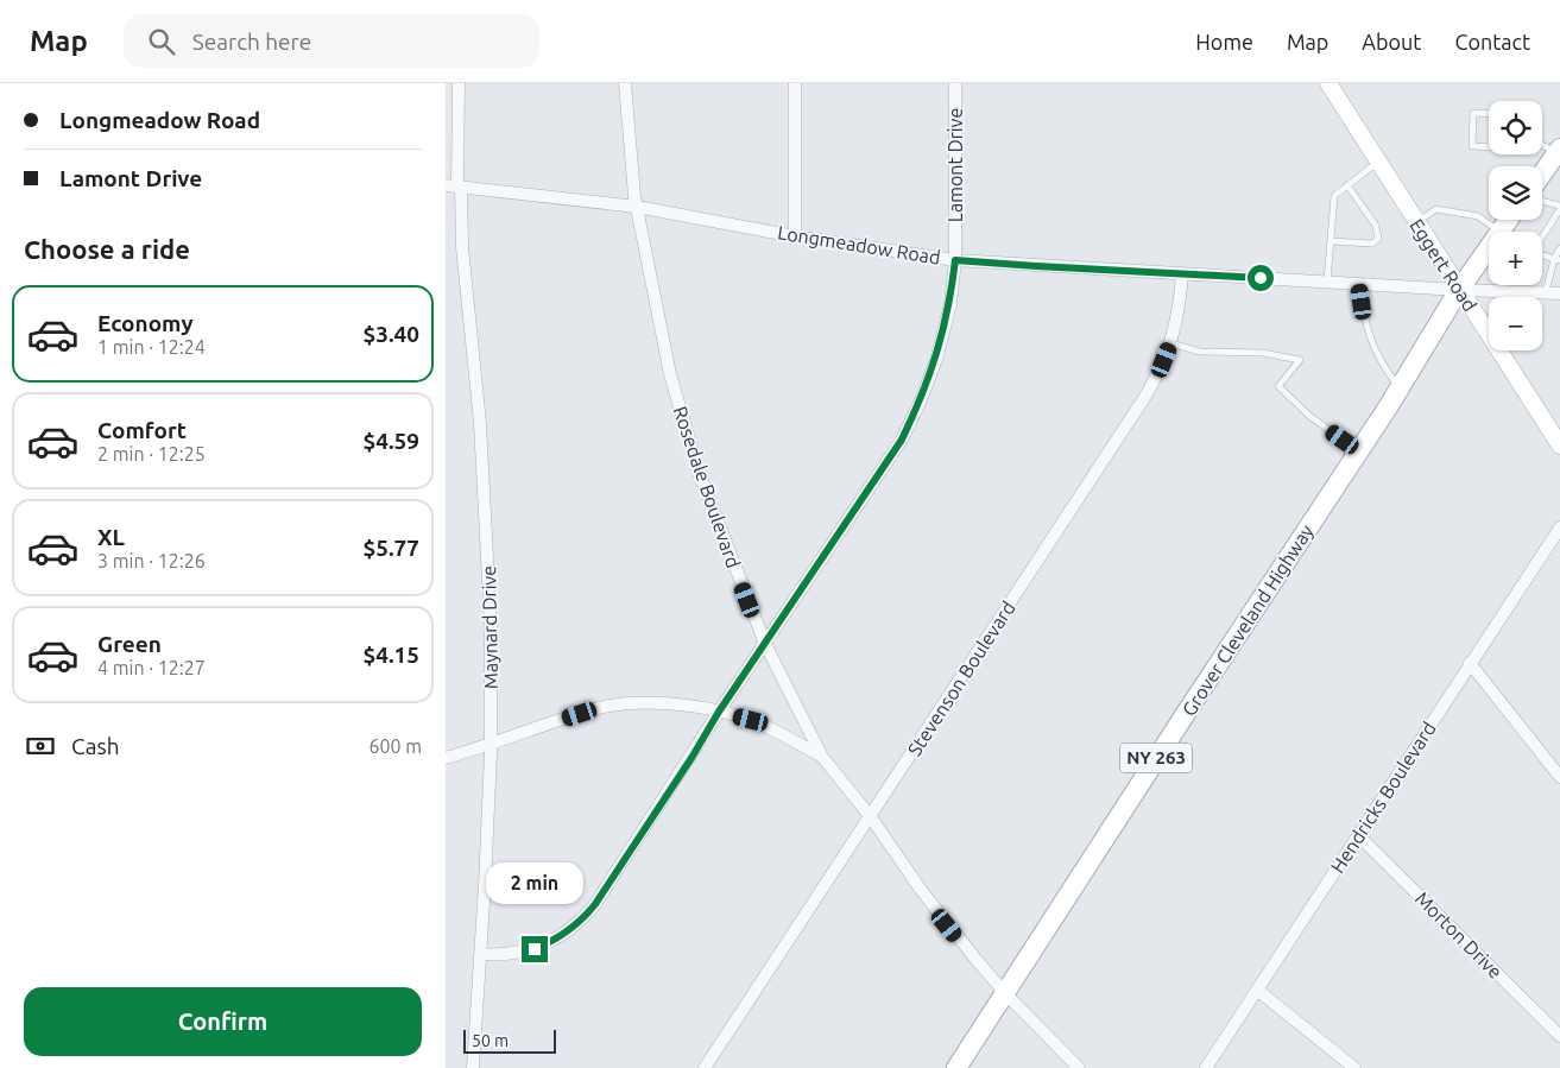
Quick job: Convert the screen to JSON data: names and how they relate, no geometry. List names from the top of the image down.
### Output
{
  "streets": {
    "main road": ["Grover Cleveland Highway", "NY 263"],
    "street": [
      "Lamont Drive",
      "Longmeadow Road",
      "Eggert Road",
      "Rosedale Boulevard",
      "Maynard Drive",
      "Stevenson Boulevard",
      "Hendricks Boulevard",
      "Morton Drive"
    ]
  },
  "crossings": [
    ["Lamont Drive", "Longmeadow Road"],
    ["Lamont Drive", "Rosedale Boulevard"],
    ["Lamont Drive", "Maynard Drive"],
    ["Longmeadow Road", "Eggert Road"],
    ["Longmeadow Road", "Rosedale Boulevard"],
    ["Longmeadow Road", "Grover Cleveland Highway"],
    ["Longmeadow Road", "Maynard Drive"],
    ["Longmeadow Road", "Stevenson Boulevard"],
    ["Longmeadow Road", "NY 263"],
    ["Eggert Road", "Grover Cleveland Highway"],
    ["Eggert Road", "NY 263"],
    ["Rosedale Boulevard", "Grover Cleveland Highway"],
    ["Rosedale Boulevard", "Stevenson Boulevard"],
    ["Grover Cleveland Highway", "NY 263"],
    ["Hendricks Boulevard", "Morton Drive"]
  ],
  "scale_bar": "50 m",
  "page": {
    "header": "Map",
    "search": "Search here",
    "nav": [
      "Home",
      "Map",
      "About",
      "Contact"
    ],
    "banner": ["Longmeadow Road", "Lamont Drive"],
    "map_buttons": ["+", "−"],
    "heading": "Choose a ride",
    "list": [
      {
        "name": "Economy",
        "note": "1 min · 12:24",
        "value": "$3.40"
      },
      {
        "name": "Comfort",
        "note": "2 min · 12:25",
        "value": "$4.59"
      },
      {
        "name": "XL",
        "note": "3 min · 12:26",
        "value": "$5.77"
      },
      {
        "name": "Green",
        "note": "4 min · 12:27",
        "value": "$4.15"
      }
    ],
    "pay": ["Cash", "600 m"],
    "bubble": "2 min",
    "buttons": "Confirm",
    "scale": "50 m"
  }
}
